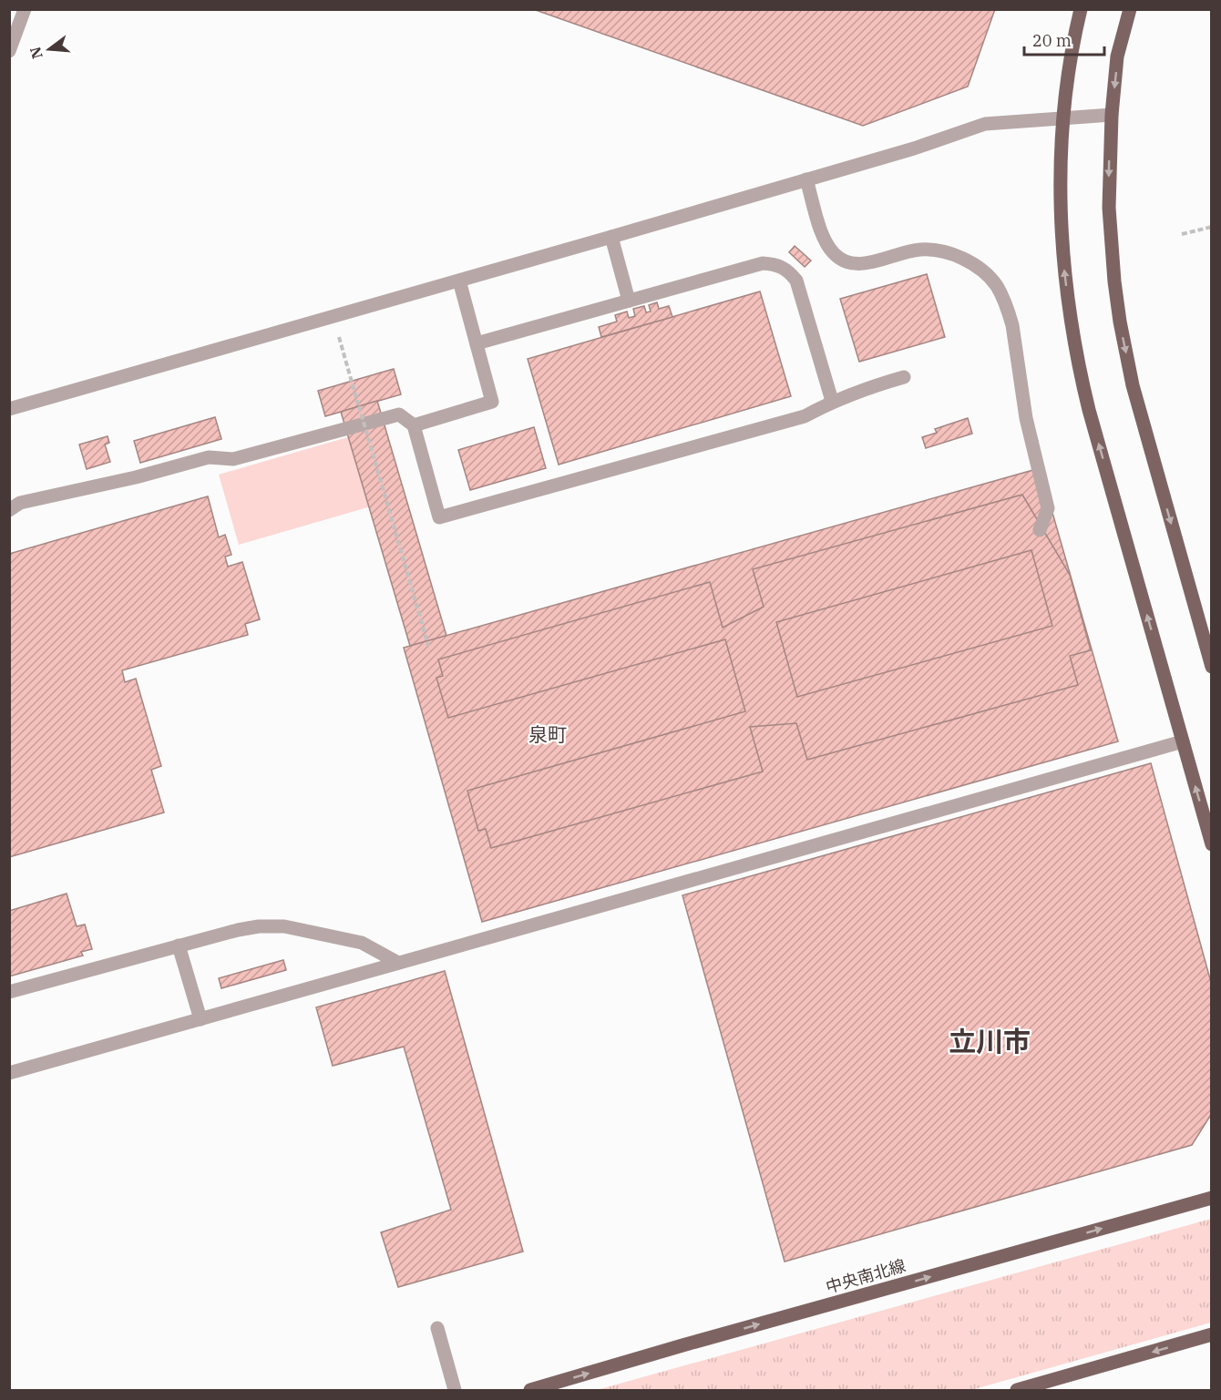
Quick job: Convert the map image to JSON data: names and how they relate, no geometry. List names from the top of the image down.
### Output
{
  "streets": {
    "main road": ["中央南北線"]
  },
  "one_way": ["中央南北線"],
  "districts": ["泉町", "立川市"],
  "scale_bar": "20 m",
  "north": "left"
}
